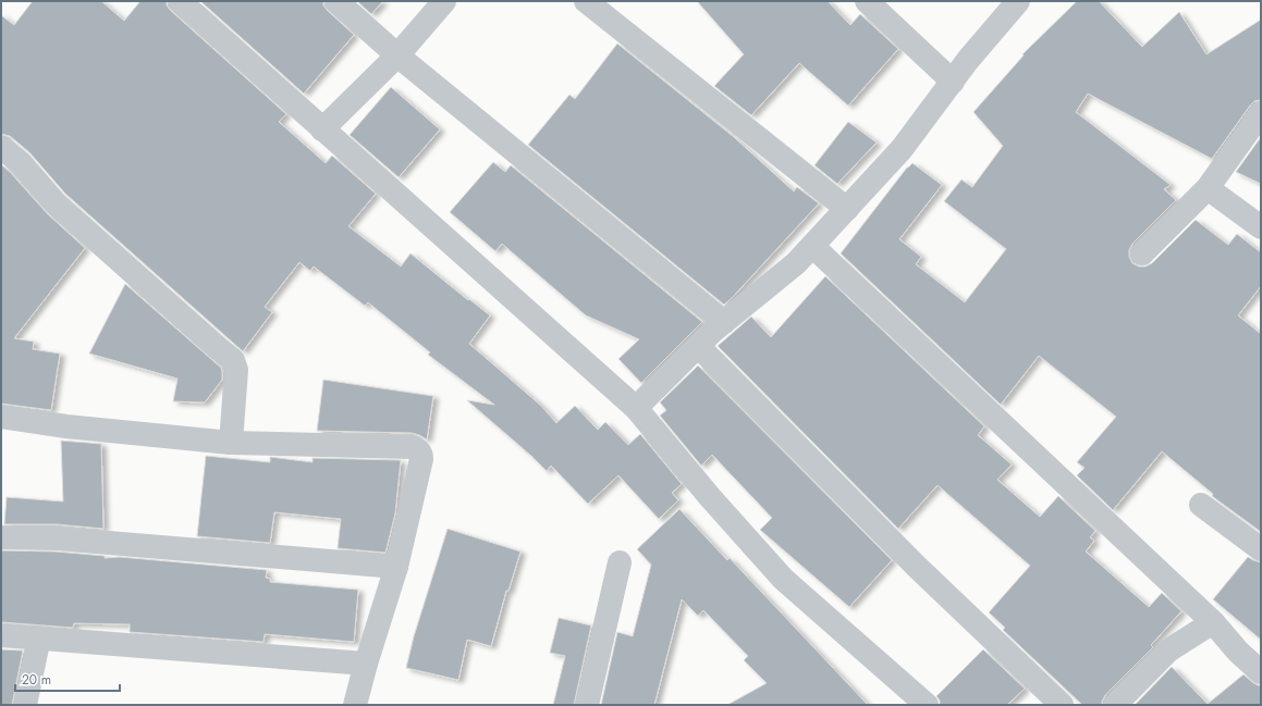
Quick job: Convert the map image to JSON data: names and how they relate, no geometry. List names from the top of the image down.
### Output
{
  "scale_bar": "20 m"
}
